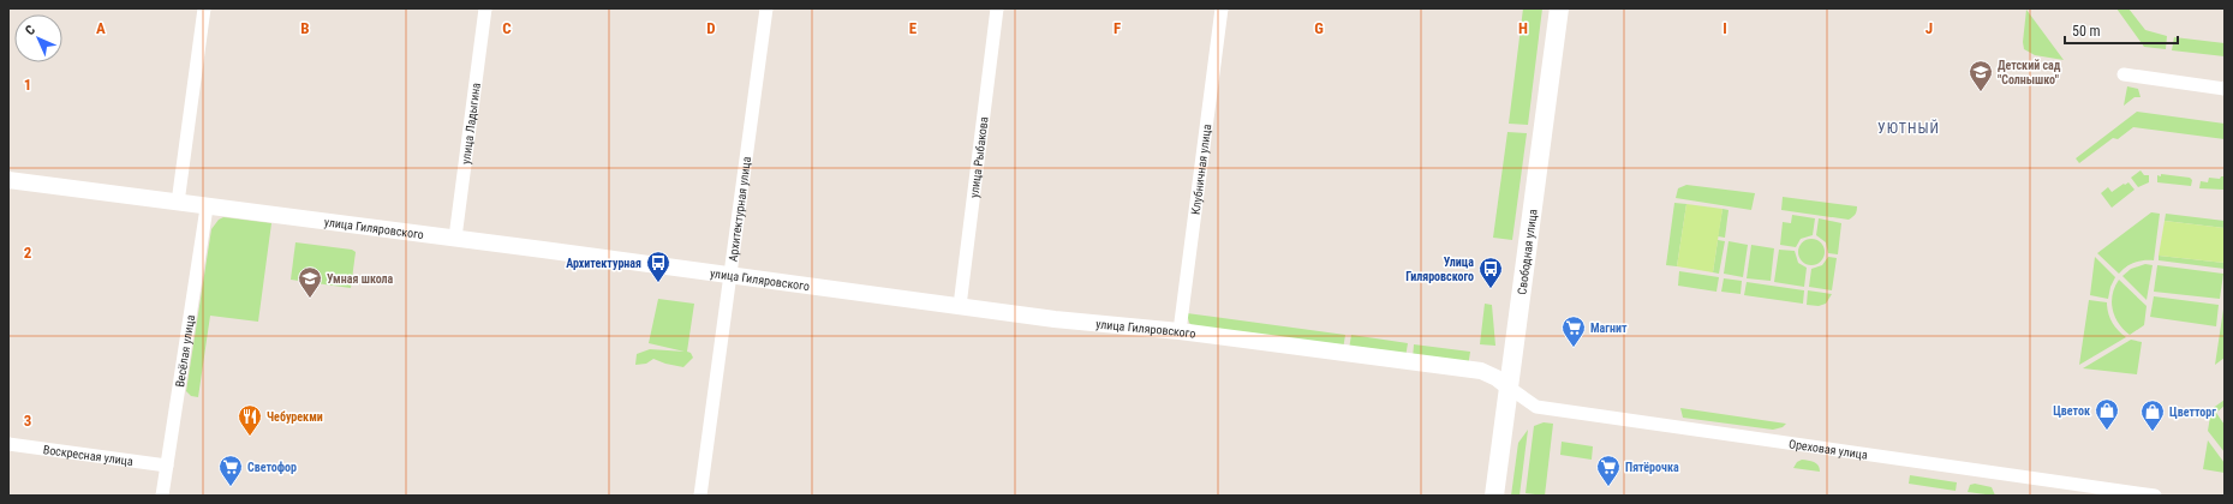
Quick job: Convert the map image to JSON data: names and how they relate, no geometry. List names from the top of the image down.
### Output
{
  "streets": {
    "main road": ["Свободная улица"],
    "street": [
      "улица Ладыгина",
      "улица Рыбакова",
      "Клубничная улица",
      "Архитектурная улица",
      "улица Гиляровского",
      "Весёлая улица",
      "Ореховая улица",
      "Воскресная улица"
    ]
  },
  "crossings": [
    ["улица Ладыгина", "улица Гиляровского"],
    ["улица Рыбакова", "улица Гиляровского"],
    ["Клубничная улица", "улица Гиляровского"],
    ["Архитектурная улица", "улица Гиляровского"],
    ["улица Гиляровского", "Свободная улица"],
    ["улица Гиляровского", "Весёлая улица"],
    ["улица Гиляровского", "Ореховая улица"],
    ["Свободная улица", "Ореховая улица"],
    ["Весёлая улица", "Воскресная улица"]
  ],
  "districts": ["УЮТНЫЙ"],
  "places": {
    "school or university": ["Детский сад \"Солнышко\"", "Умная школа"],
    "bus stop": ["Архитектурная", "Улица Гиляровского"],
    "supermarket": ["Магнит", "Светофор", "Пятёрочка"],
    "shop": ["Цветок", "Цветторг"],
    "restaurant": ["Чебурекми"]
  },
  "scale_bar": "50 m",
  "north": "top left",
  "grid": {
    "columns": [
      "A",
      "B",
      "C",
      "D",
      "E",
      "F",
      "G",
      "H",
      "I",
      "J"
    ],
    "rows": ["1", "2", "3"]
  }
}
